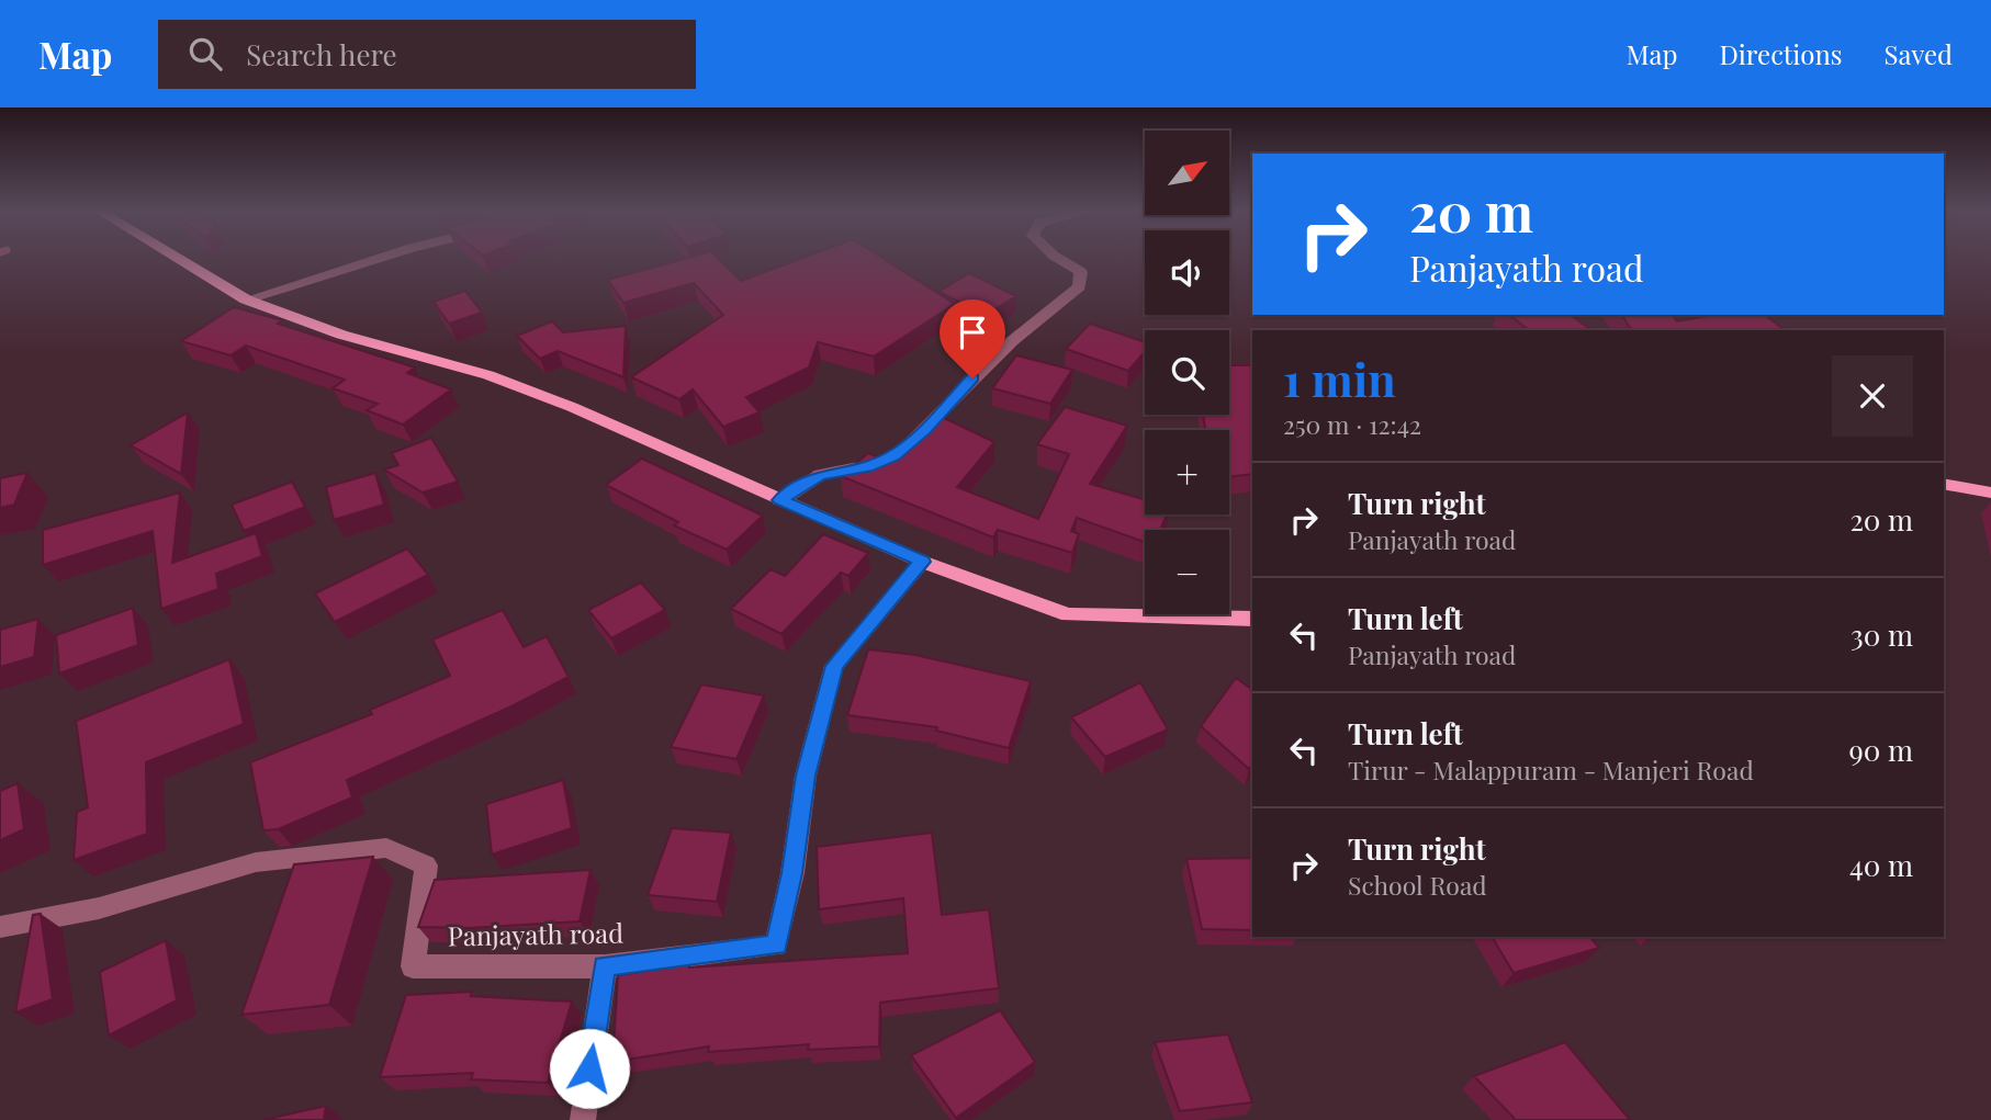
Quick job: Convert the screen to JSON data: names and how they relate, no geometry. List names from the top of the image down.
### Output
{
  "streets": {
    "street": ["Panjayath road"]
  },
  "north": "top right",
  "page": {
    "header": "Map",
    "search": "Search here",
    "nav": ["Map", "Directions", "Saved"],
    "map_buttons": ["+", "−"],
    "turn": ["20 m", "Panjayath road"],
    "heading": ["1 min", "250 m · 12:42"],
    "list": [
      {
        "name": "Turn right",
        "note": "Panjayath road",
        "value": "20 m"
      },
      {
        "name": "Turn left",
        "note": "Panjayath road",
        "value": "30 m"
      },
      {
        "name": "Turn left",
        "note": "Tirur - Malappuram - Manjeri Road",
        "value": "90 m"
      },
      {
        "name": "Turn right",
        "note": "School Road",
        "value": "40 m"
      }
    ]
  }
}
